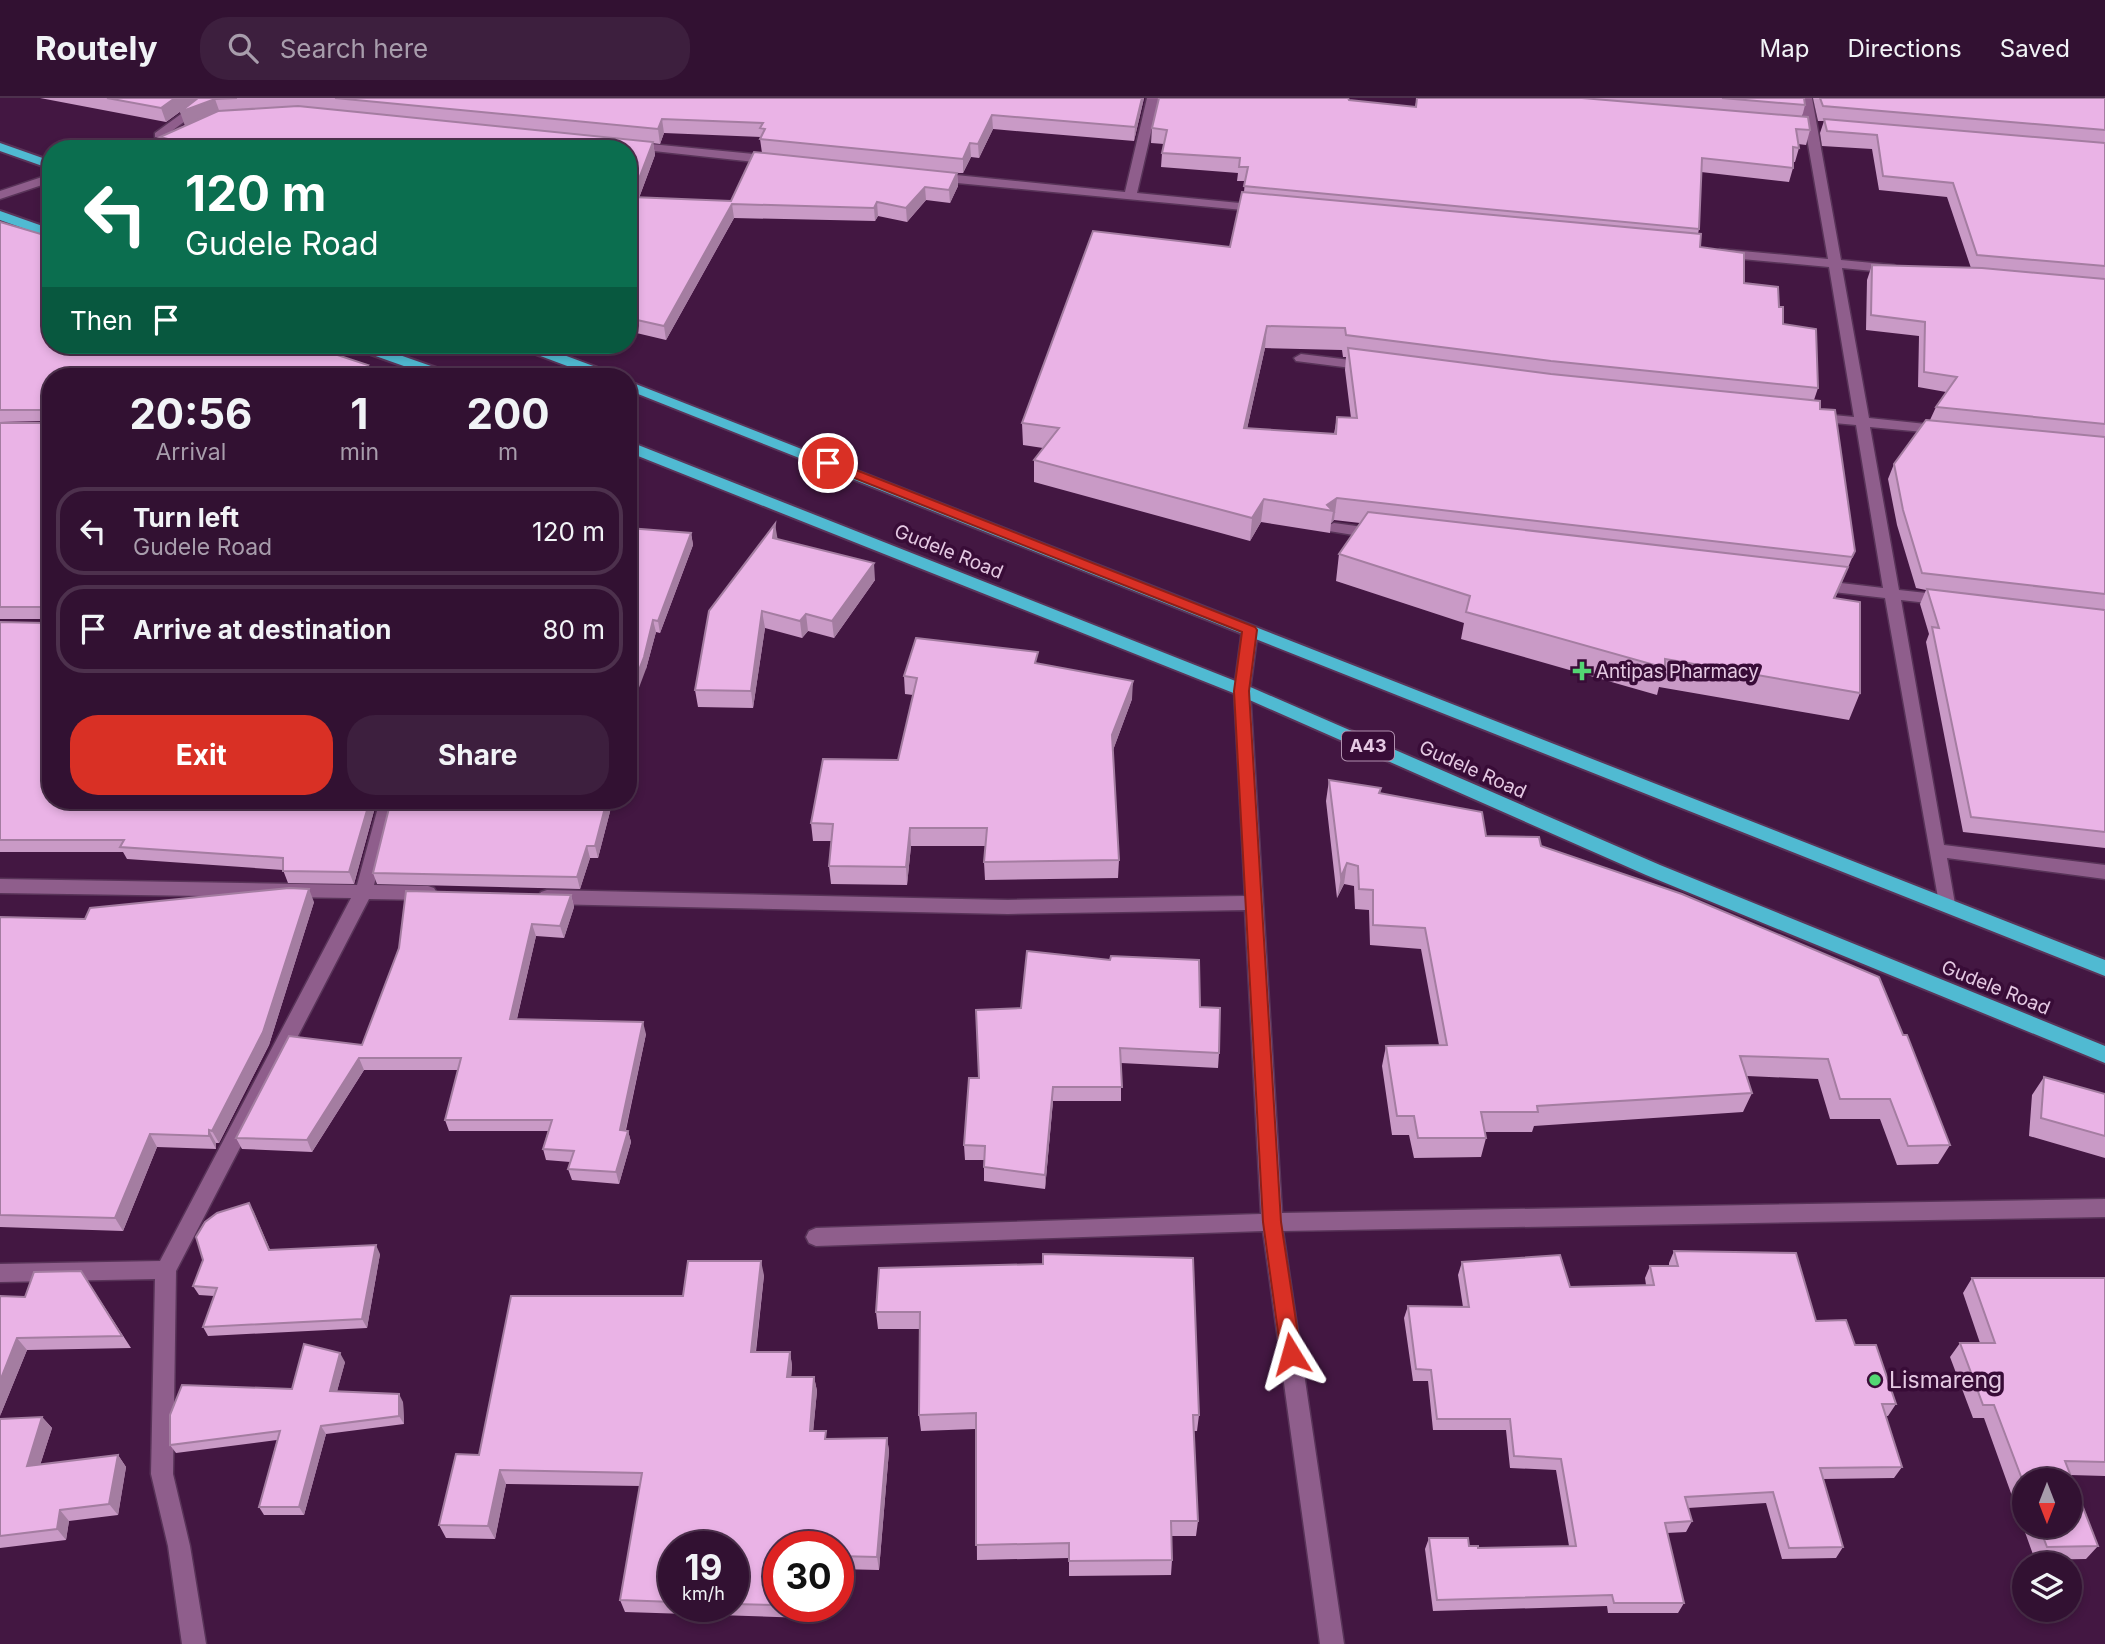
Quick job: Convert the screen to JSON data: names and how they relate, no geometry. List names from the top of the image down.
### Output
{
  "streets": {
    "highway": ["Gudele Road", "A43"]
  },
  "places": {
    "health": ["Antipas Pharmacy"],
    "other": ["Lismareng"]
  },
  "north": "bottom",
  "page": {
    "header": "Routely",
    "search": "Search here",
    "nav": ["Map", "Directions", "Saved"],
    "turn": ["120 m", "Gudele Road"],
    "then": "Then",
    "eta": [
      "20:56",
      "Arrival",
      "1",
      "min",
      "200",
      "m"
    ],
    "list": [
      {
        "name": "Turn left",
        "note": "Gudele Road",
        "value": "120 m"
      },
      {
        "name": "Arrive at destination",
        "value": "80 m"
      }
    ],
    "buttons": ["Exit", "Share"],
    "speed": "19 km/h",
    "limit": "30"
  }
}
